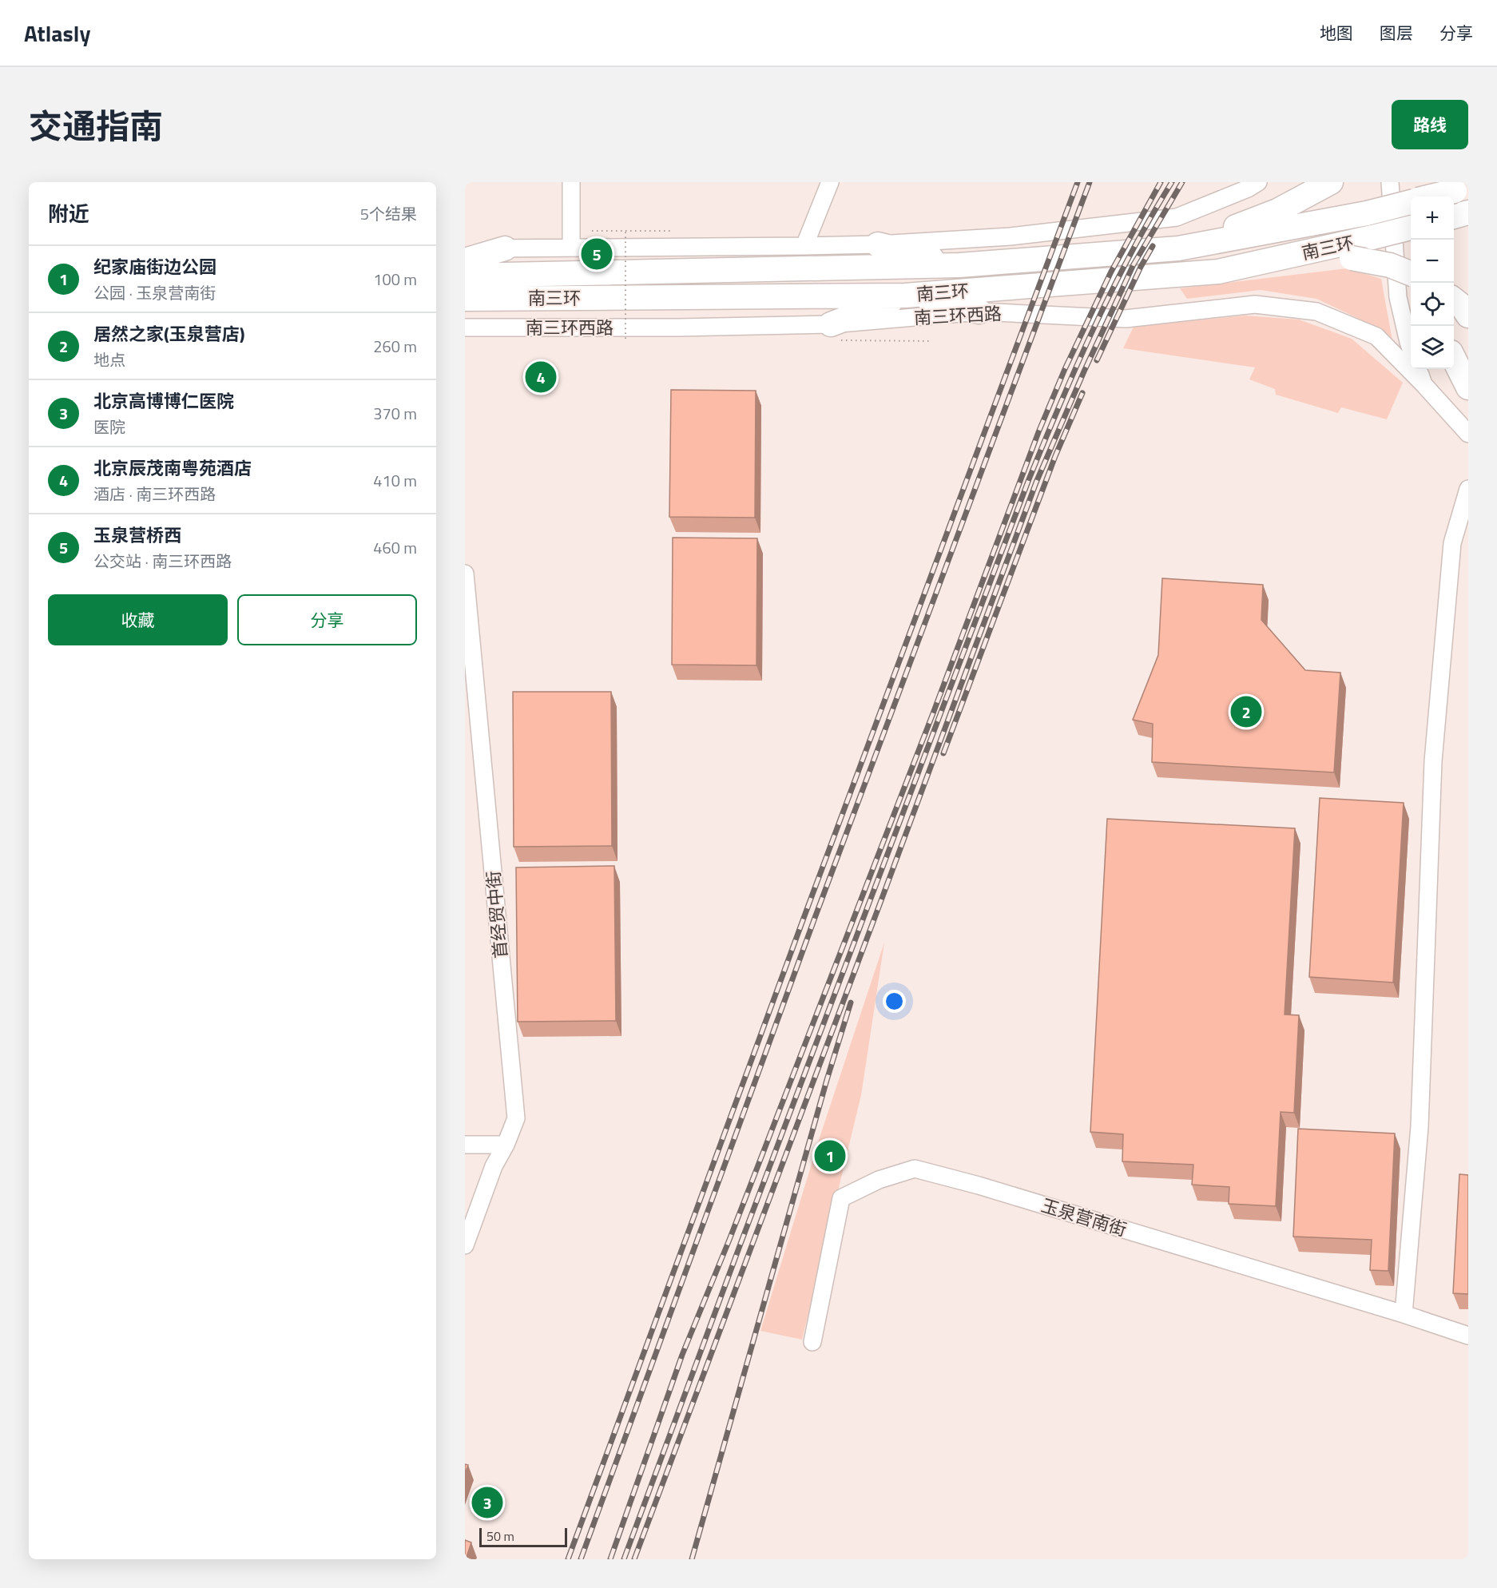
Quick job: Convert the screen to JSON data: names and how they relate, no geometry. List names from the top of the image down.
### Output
{
  "streets": {
    "highway": ["南三环"],
    "street": ["南三环西路", "首经贸中街", "玉泉营南街"]
  },
  "scale_bar": "50 m",
  "page": {
    "header": "Atlasly",
    "nav": ["地图", "图层", "分享"],
    "title": "交通指南",
    "buttons": [
      "路线",
      ["收藏", "分享"]
    ],
    "heading": ["附近", "5个结果"],
    "map_buttons": ["+", "−"],
    "pins": [
      "5",
      "4",
      "2",
      "1",
      "3"
    ],
    "list": [
      {
        "mark": "1",
        "name": "纪家庙街边公园",
        "note": "公园 · 玉泉营南街",
        "value": "100 m"
      },
      {
        "mark": "2",
        "name": "居然之家(玉泉营店)",
        "note": "地点",
        "value": "260 m"
      },
      {
        "mark": "3",
        "name": "北京高博博仁医院",
        "note": "医院",
        "value": "370 m"
      },
      {
        "mark": "4",
        "name": "北京辰茂南粤苑酒店",
        "note": "酒店 · 南三环西路",
        "value": "410 m"
      },
      {
        "mark": "5",
        "name": "玉泉营桥西",
        "note": "公交站 · 南三环西路",
        "value": "460 m"
      }
    ],
    "scale": "50 m"
  }
}
